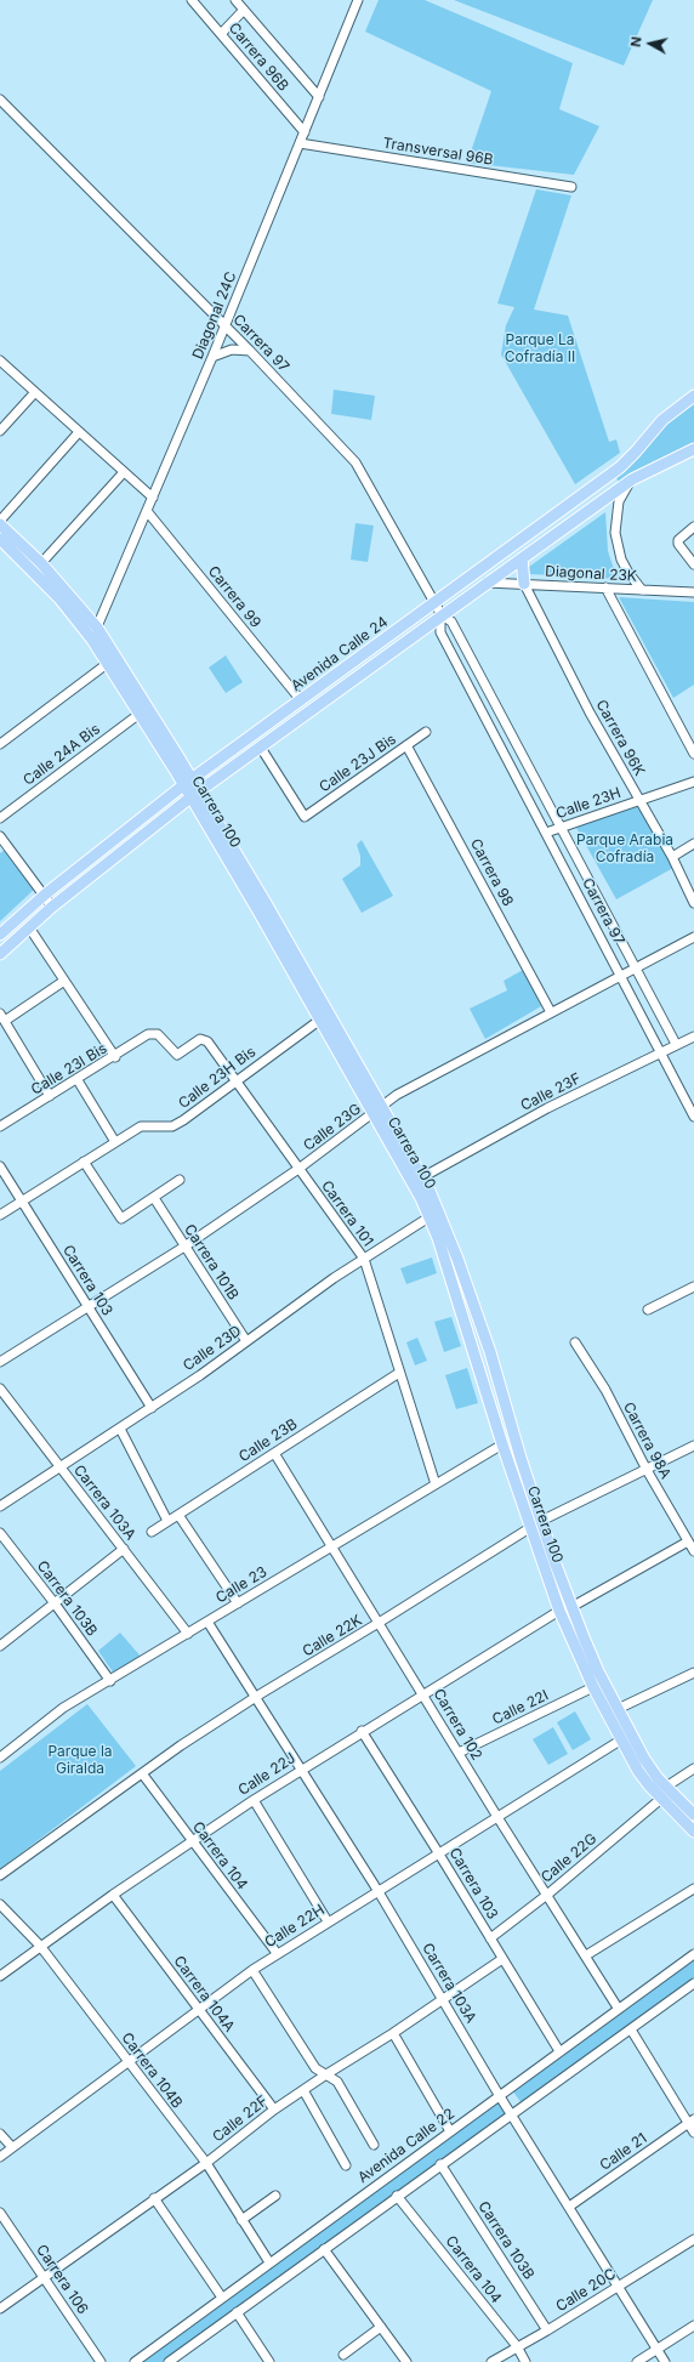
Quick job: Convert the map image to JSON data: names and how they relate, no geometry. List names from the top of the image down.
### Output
{
  "streets": {
    "main road": ["Avenida Calle 24", "Carrera 100"],
    "street": [
      "Carrera 96B",
      "Transversal 96B",
      "Diagonal 24C",
      "Carrera 97",
      "Diagonal 23K",
      "Carrera 99",
      "Carrera 96K",
      "Calle 24A Bis",
      "Calle 23J Bis",
      "Calle 23H",
      "Carrera 98",
      "Calle 23I Bis",
      "Calle 23H Bis",
      "Calle 23F",
      "Calle 23G",
      "Carrera 101",
      "Carrera 101B",
      "Carrera 103",
      "Calle 23D",
      "Calle 23B",
      "Carrera 98A",
      "Carrera 103A",
      "Calle 23",
      "Carrera 103B",
      "Calle 22K",
      "Calle 22I",
      "Carrera 102",
      "Calle 22J",
      "Carrera 104",
      "Calle 22G",
      "Calle 22H",
      "Carrera 104A",
      "Carrera 104B",
      "Calle 22F",
      "Avenida Calle 22",
      "Calle 21",
      "Carrera 106",
      "Calle 20C"
    ]
  },
  "crossings": [
    ["Carrera 96B", "Diagonal 24C"],
    ["Transversal 96B", "Diagonal 24C"],
    ["Diagonal 24C", "Carrera 97"],
    ["Diagonal 24C", "Carrera 99"],
    ["Diagonal 24C", "Carrera 100"],
    ["Carrera 97", "Avenida Calle 24"],
    ["Carrera 97", "Calle 23H"],
    ["Carrera 97", "Calle 23F"],
    ["Carrera 97", "Calle 23G"],
    ["Diagonal 23K", "Avenida Calle 24"],
    ["Diagonal 23K", "Carrera 96K"],
    ["Carrera 99", "Avenida Calle 24"],
    ["Avenida Calle 24", "Calle 23J Bis"],
    ["Avenida Calle 24", "Carrera 100"],
    ["Carrera 96K", "Calle 23H"],
    ["Calle 24A Bis", "Carrera 100"],
    ["Calle 23J Bis", "Carrera 98"],
    ["Carrera 100", "Calle 23H Bis"],
    ["Carrera 100", "Calle 23F"],
    ["Carrera 100", "Calle 23G"],
    ["Carrera 100", "Calle 23D"],
    ["Carrera 100", "Calle 23"],
    ["Carrera 100", "Calle 22K"],
    ["Carrera 100", "Calle 22I"],
    ["Carrera 100", "Calle 22J"],
    ["Carrera 100", "Calle 22G"],
    ["Carrera 100", "Calle 22H"],
    ["Carrera 98", "Calle 23G"],
    ["Calle 23I Bis", "Carrera 101"],
    ["Calle 23H Bis", "Carrera 101"],
    ["Calle 23H Bis", "Carrera 103"],
    ["Calle 23G", "Carrera 101"],
    ["Calle 23G", "Carrera 101B"],
    ["Calle 23G", "Carrera 103"],
    ["Carrera 101", "Calle 23D"],
    ["Carrera 101", "Calle 23B"],
    ["Carrera 101", "Calle 23"],
    ["Carrera 101B", "Calle 23D"],
    ["Carrera 103", "Calle 23D"],
    ["Carrera 103", "Calle 22J"],
    ["Carrera 103", "Calle 22G"],
    ["Carrera 103", "Calle 22H"],
    ["Carrera 103", "Calle 22F"],
    ["Carrera 103", "Avenida Calle 22"],
    ["Calle 23D", "Carrera 103A"],
    ["Calle 23B", "Carrera 102"],
    ["Carrera 98A", "Calle 22K"],
    ["Carrera 103A", "Calle 23"],
    ["Carrera 103A", "Calle 22K"],
    ["Carrera 103A", "Calle 22J"],
    ["Carrera 103A", "Calle 22H"],
    ["Carrera 103A", "Calle 22F"],
    ["Carrera 103A", "Avenida Calle 22"],
    ["Carrera 103A", "Calle 21"],
    ["Carrera 103A", "Calle 20C"],
    ["Calle 23", "Carrera 103B"],
    ["Calle 23", "Carrera 102"],
    ["Carrera 103B", "Calle 20C"],
    ["Calle 22K", "Carrera 102"],
    ["Calle 22K", "Carrera 104"],
    ["Calle 22I", "Carrera 102"],
    ["Carrera 102", "Calle 22J"],
    ["Carrera 102", "Calle 22G"],
    ["Carrera 102", "Calle 22H"],
    ["Carrera 102", "Avenida Calle 22"],
    ["Calle 22J", "Carrera 104"],
    ["Calle 22J", "Carrera 104A"],
    ["Calle 22J", "Carrera 104B"],
    ["Carrera 104", "Calle 22H"],
    ["Carrera 104", "Calle 20C"],
    ["Calle 22H", "Carrera 104A"],
    ["Calle 22H", "Carrera 104B"],
    ["Carrera 104A", "Calle 22F"],
    ["Carrera 104B", "Calle 22F"],
    ["Carrera 104B", "Avenida Calle 22"],
    ["Calle 22F", "Carrera 106"]
  ],
  "parks": ["Parque La Cofradía II", "Parque Arabia Cofradía", "Parque la Giralda"],
  "north": "left"
}
